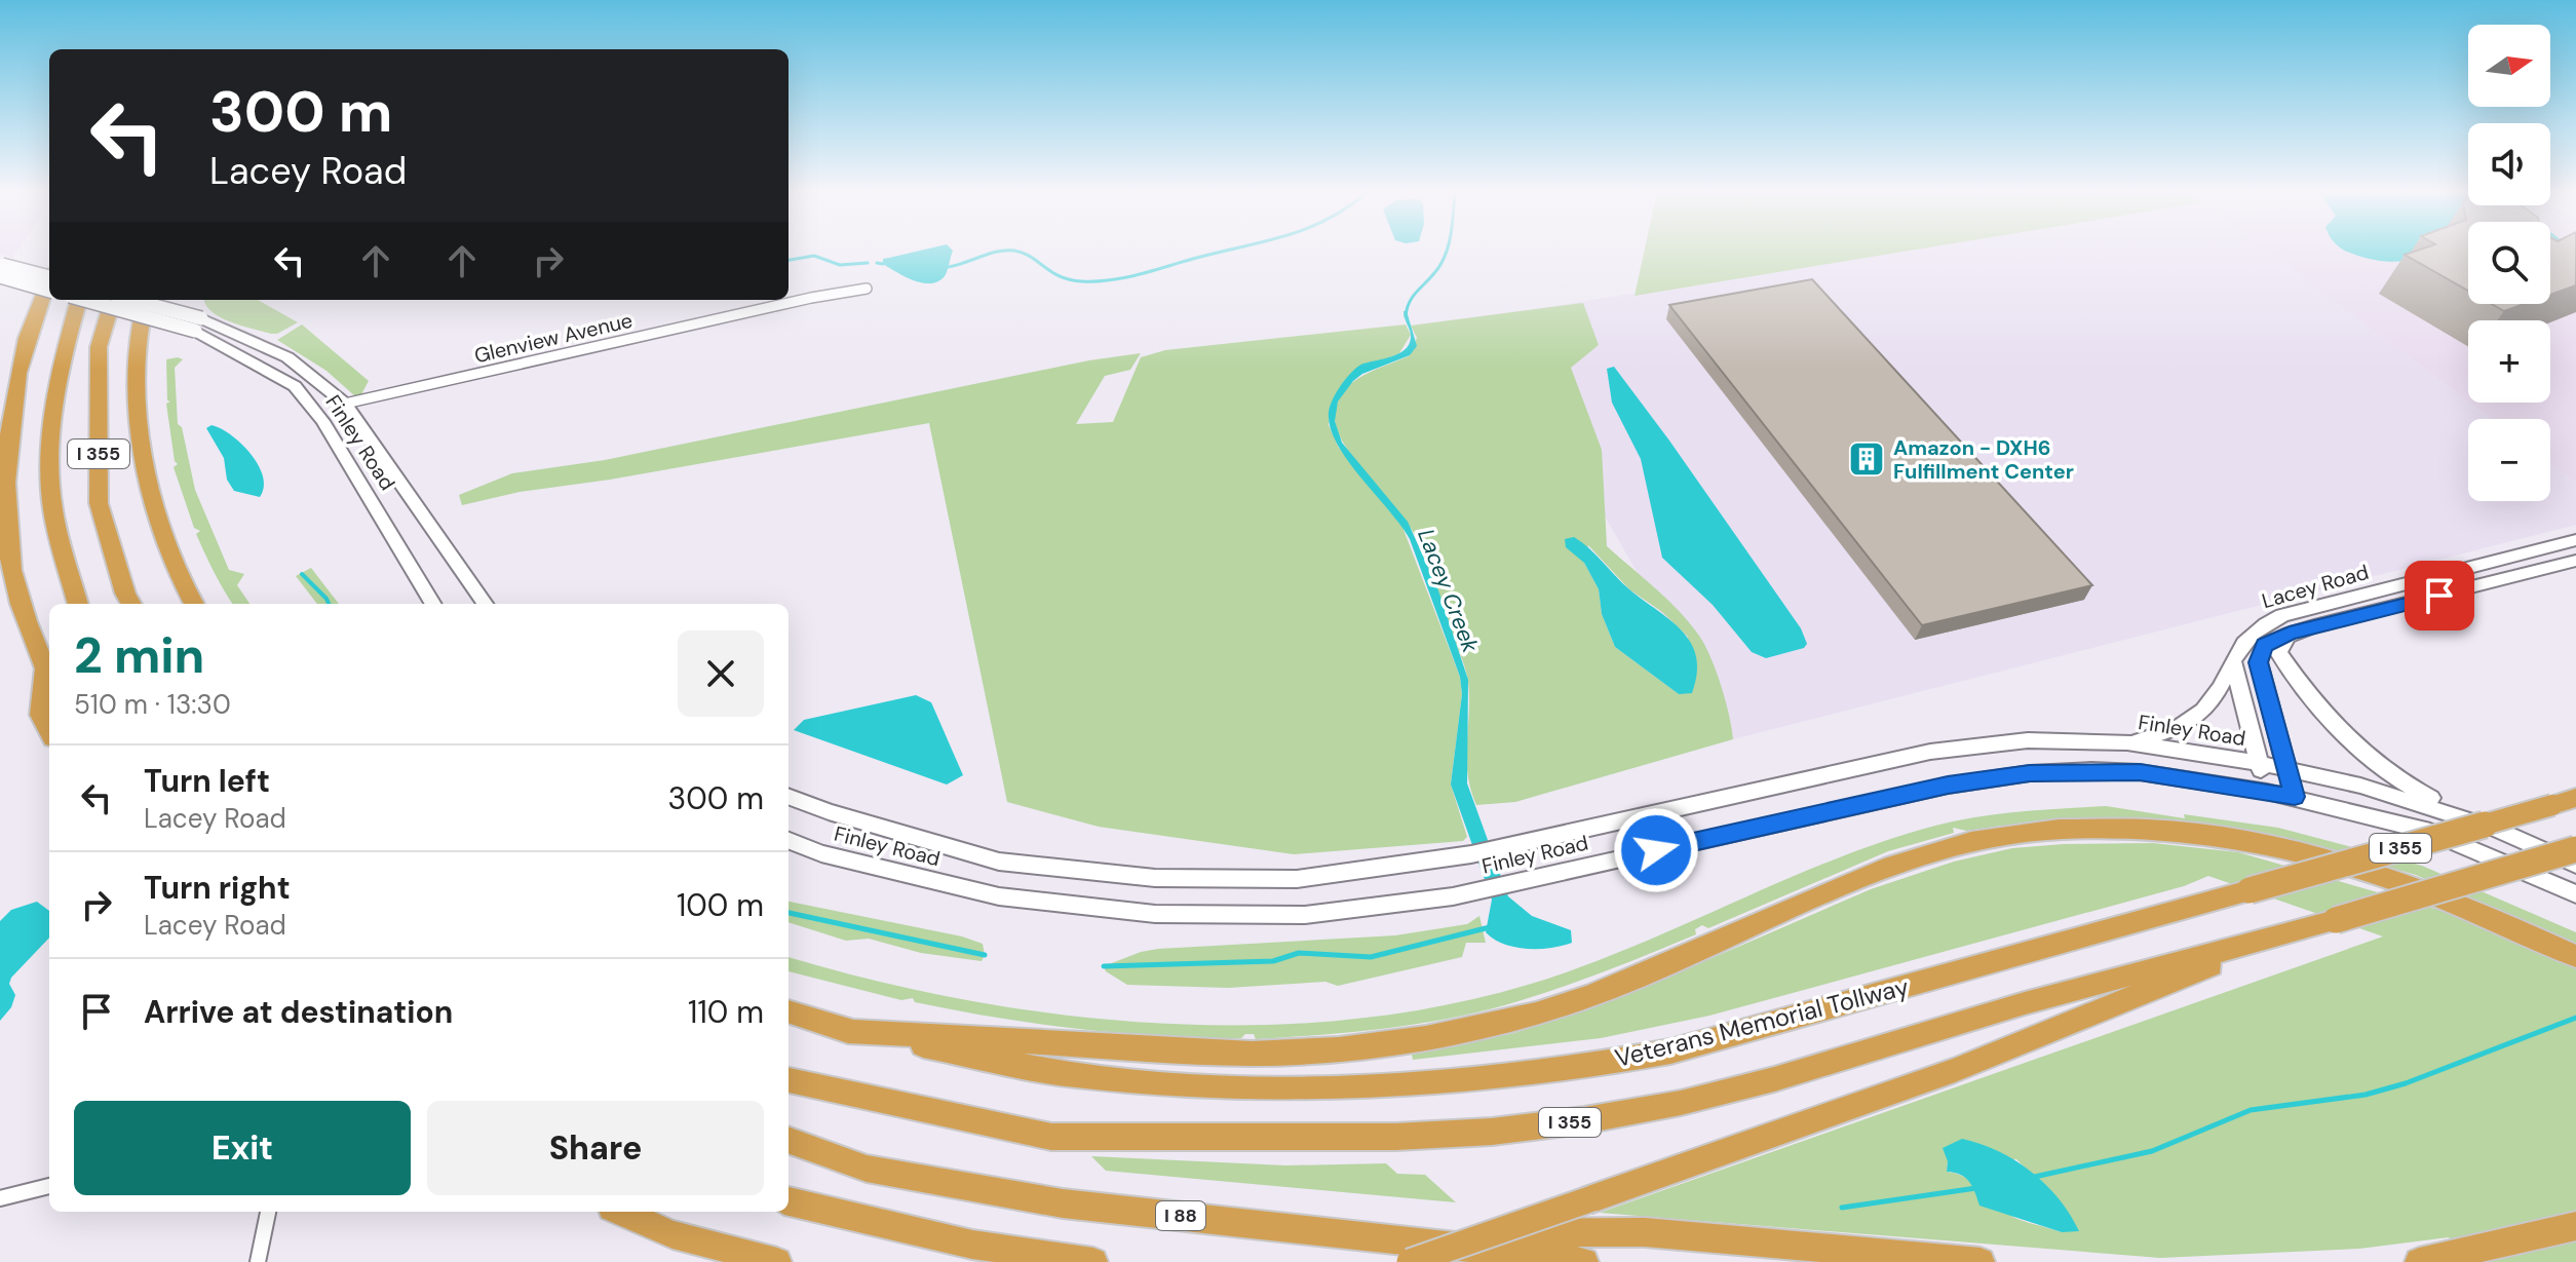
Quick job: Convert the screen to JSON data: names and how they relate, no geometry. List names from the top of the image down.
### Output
{
  "streets": {
    "highway": ["I 355", "Veterans Memorial Tollway", "I 88"],
    "main road": ["Finley Road", "Lacey Road"],
    "street": ["Glenview Avenue"]
  },
  "crossings": [
    ["Glenview Avenue", "Finley Road"],
    ["Finley Road", "Lacey Road"]
  ],
  "water": ["Lacey Creek"],
  "places": {
    "building": ["Amazon - DXH6 Fulfillment Center"]
  },
  "north": "right",
  "page": {
    "map_buttons": ["+", "−"],
    "turn": ["300 m", "Lacey Road"],
    "heading": ["2 min", "510 m · 13:30"],
    "list": [
      {
        "name": "Turn left",
        "note": "Lacey Road",
        "value": "300 m"
      },
      {
        "name": "Turn right",
        "note": "Lacey Road",
        "value": "100 m"
      },
      {
        "name": "Arrive at destination",
        "value": "110 m"
      }
    ],
    "buttons": ["Exit", "Share"]
  }
}
